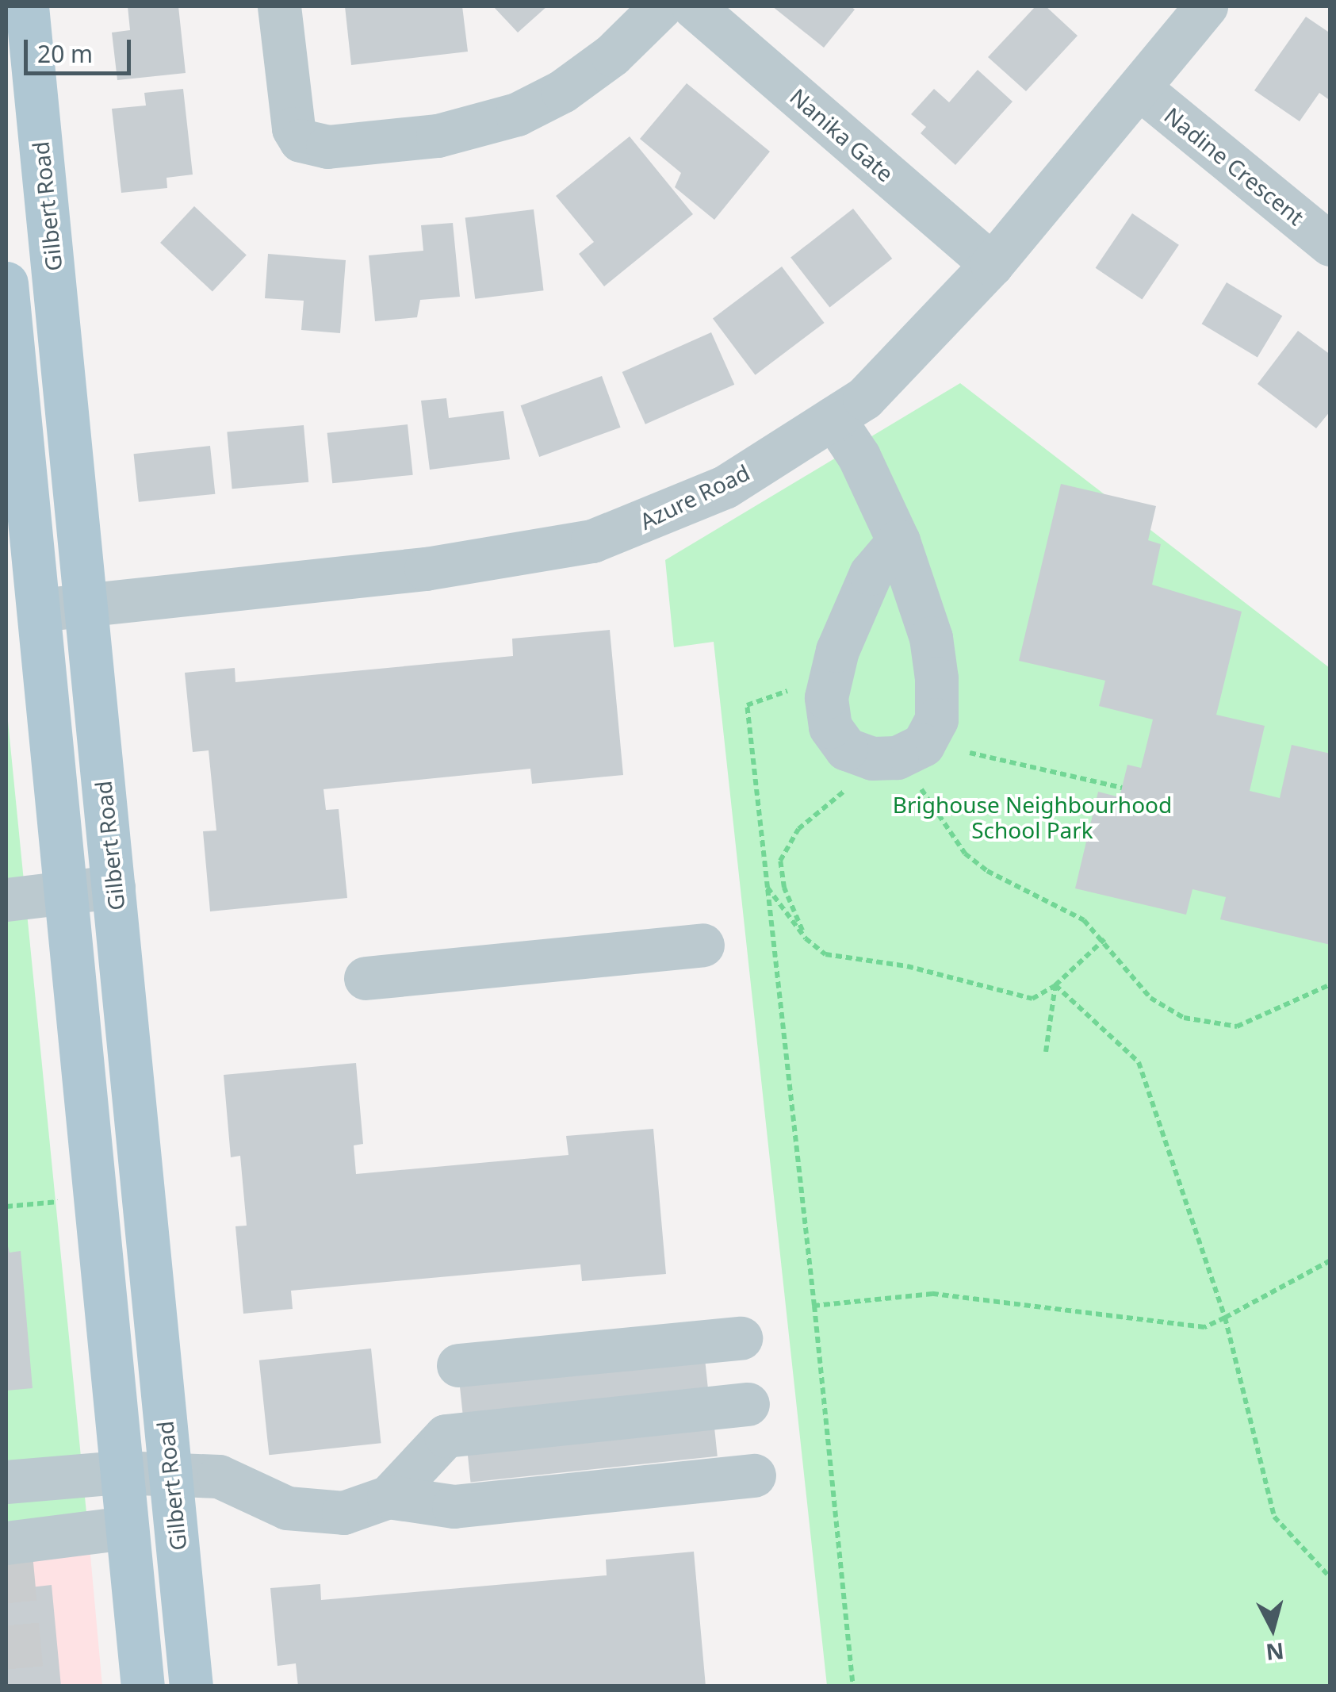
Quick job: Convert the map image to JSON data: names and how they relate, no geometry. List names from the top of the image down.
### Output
{
  "streets": {
    "main road": ["Gilbert Road"],
    "street": ["Nanika Gate", "Nadine Crescent", "Azure Road"]
  },
  "crossings": [
    ["Nanika Gate", "Azure Road"],
    ["Nadine Crescent", "Azure Road"],
    ["Gilbert Road", "Azure Road"]
  ],
  "parks": ["Brighouse Neighbourhood School Park"],
  "scale_bar": "20 m",
  "north": "bottom"
}
